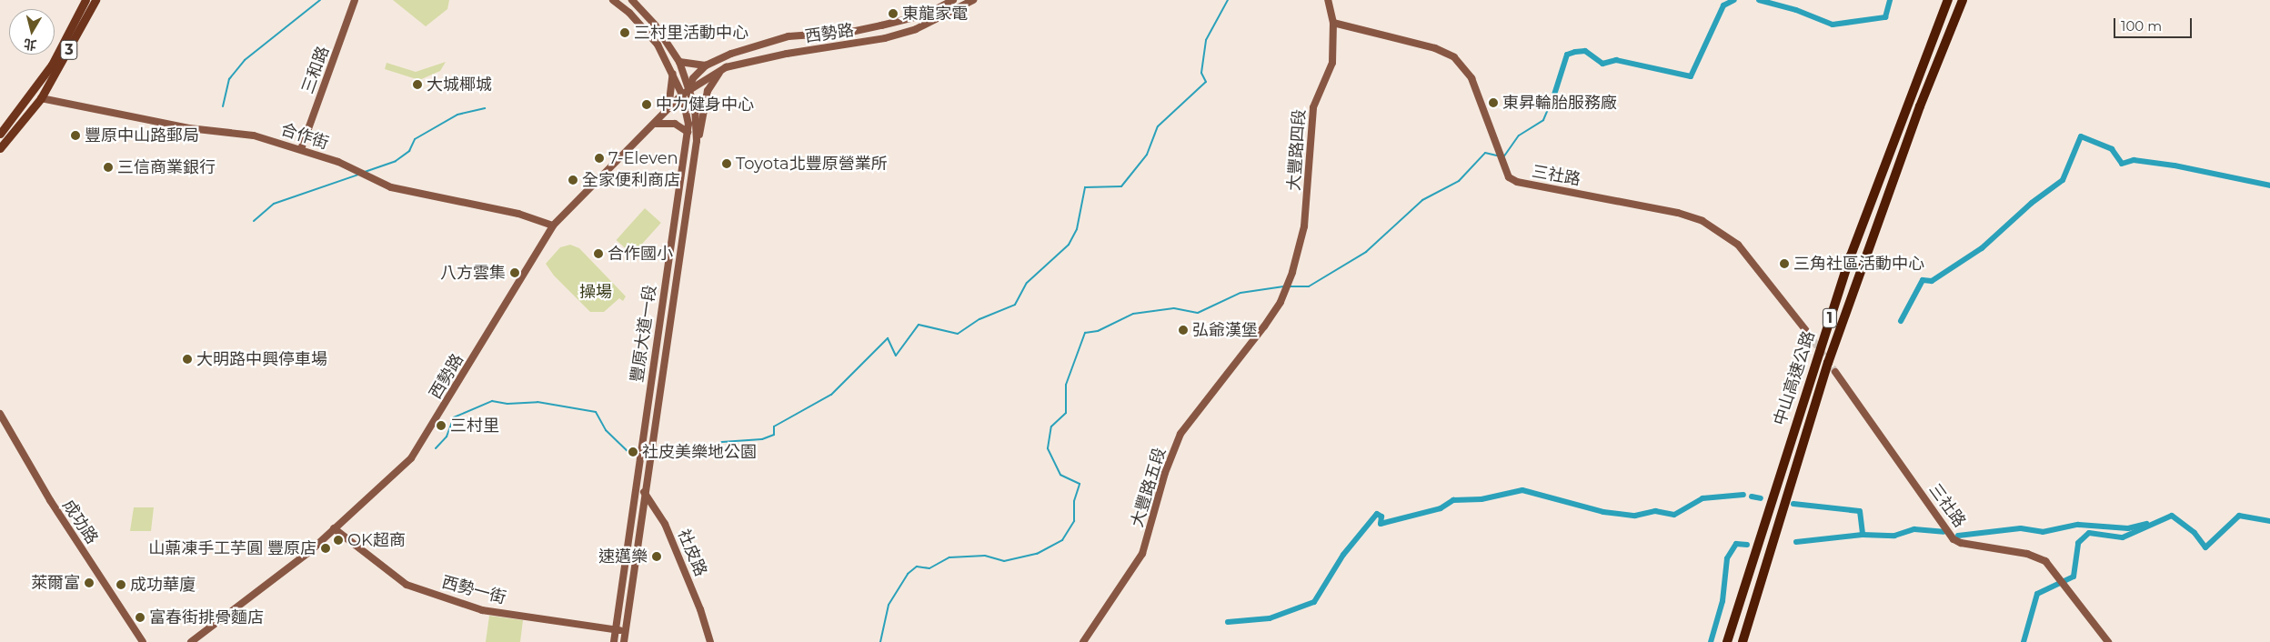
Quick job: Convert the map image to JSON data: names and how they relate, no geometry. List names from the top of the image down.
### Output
{
  "streets": {
    "highway": ["1", "中山高速公路"],
    "main road": ["3"],
    "street": [
      "西勢路",
      "三和路",
      "合作街",
      "大豐路四段",
      "三社路",
      "豐原大道一段",
      "大豐路五段",
      "成功路",
      "社皮路",
      "西勢一街"
    ]
  },
  "crossings": [
    ["西勢路", "合作街"],
    ["西勢路", "豐原大道一段"],
    ["西勢路", "西勢一街"],
    ["3", "合作街"],
    ["三和路", "合作街"],
    ["大豐路四段", "三社路"],
    ["大豐路四段", "大豐路五段"],
    ["豐原大道一段", "社皮路"],
    ["豐原大道一段", "西勢一街"]
  ],
  "parks": ["操場"],
  "places": [
    "東龍家電",
    "三村里活動中心",
    "大城椰城",
    "東昇輪胎服務廠",
    "中力健身中心",
    "豐原中山路郵局",
    "7-Eleven",
    "Toyota北豐原營業所",
    "三信商業銀行",
    "全家便利商店",
    "合作國小",
    "三角社區活動中心",
    "八方雲集",
    "弘爺漢堡",
    "大明路中興停車場",
    "三村里",
    "社皮美樂地公園",
    "OK超商",
    "山薡凍手工芋圓 豐原店",
    "速邁樂",
    "萊爾富",
    "成功華廈",
    "富春街排骨麵店"
  ],
  "scale_bar": "100 m",
  "north": "bottom"
}
